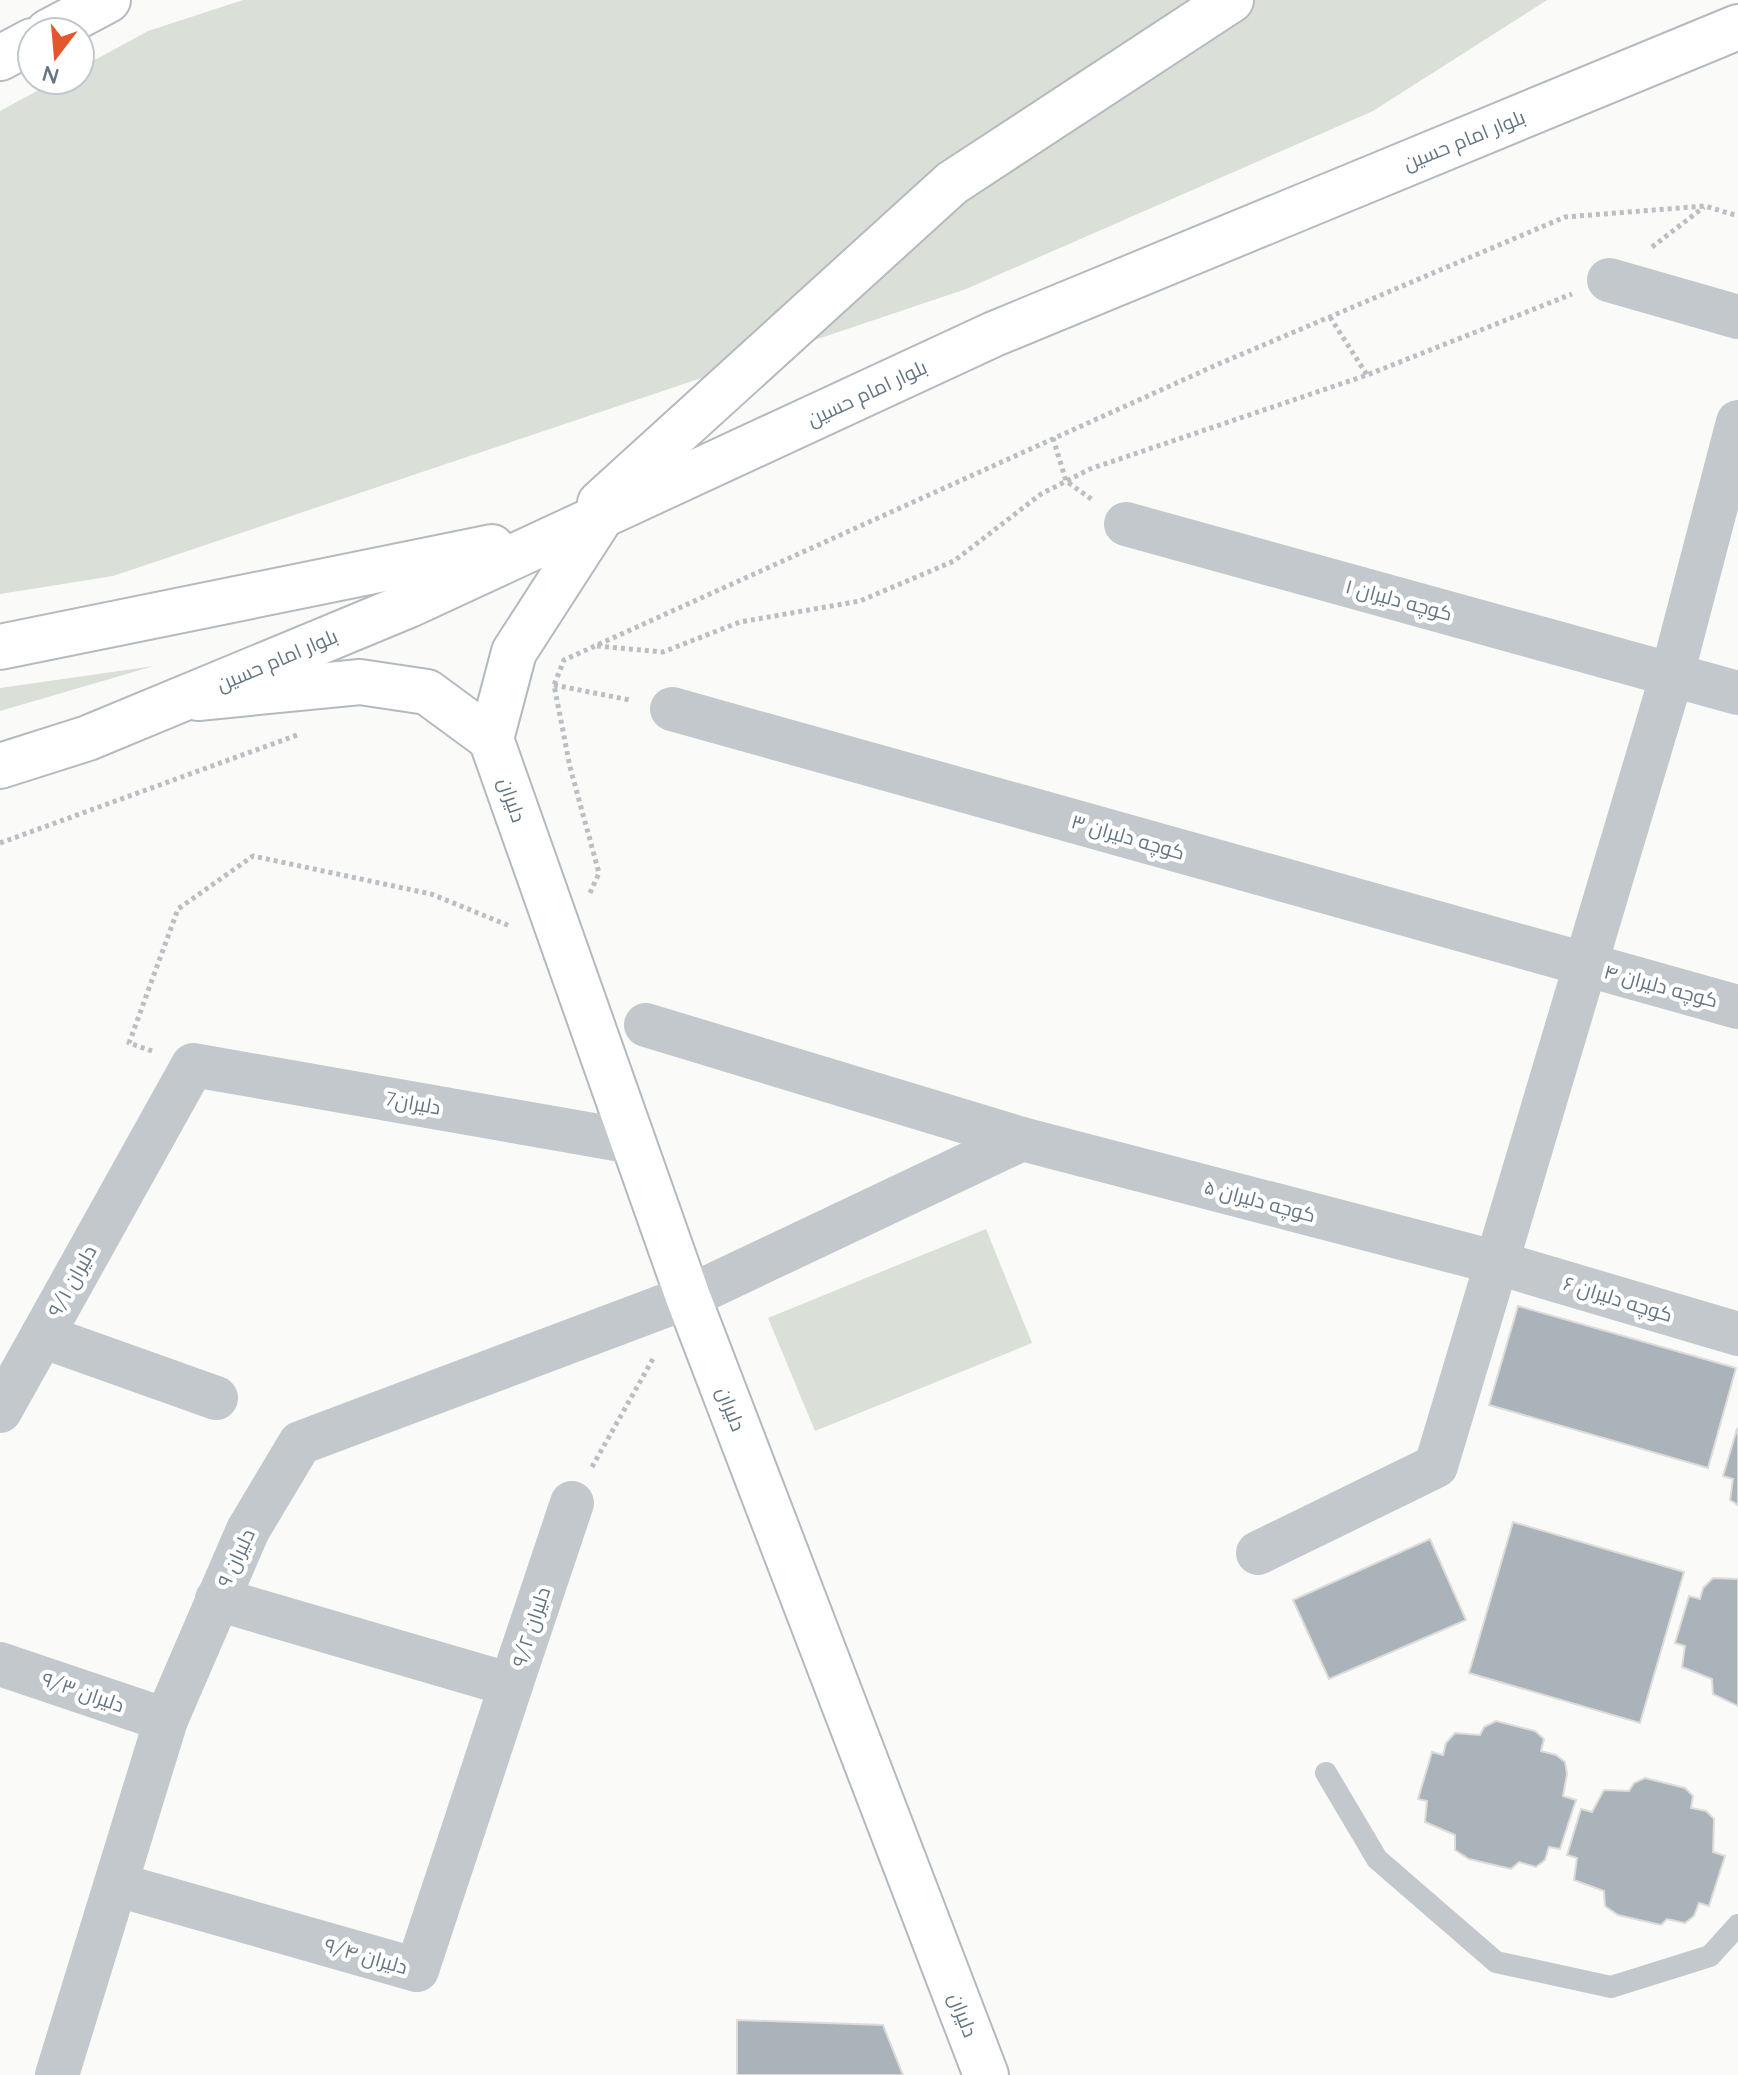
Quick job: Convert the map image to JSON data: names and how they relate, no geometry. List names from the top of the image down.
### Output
{
  "streets": {
    "main road": ["بلوار امام حسین", "دلیران"],
    "street": [
      "کوچه دلیران ۱",
      "کوچه دلیران ۳",
      "کوچه دلیران ۴",
      "دلیران7",
      "کوچه دلیران ۵",
      "دلیران ۹/۱",
      "کوچه دلیران ۶",
      "دلیران ۹",
      "دلیران ۹/۲",
      "دلیران ۹/۳",
      "دلیران ۹/۴"
    ]
  },
  "crossings": [
    ["دلیران", "دلیران7"],
    ["دلیران", "دلیران ۹"],
    ["کوچه دلیران ۳", "کوچه دلیران ۴"],
    ["دلیران7", "دلیران ۹/۱"],
    ["کوچه دلیران ۵", "کوچه دلیران ۶"],
    ["دلیران ۹", "دلیران ۹/۲"],
    ["دلیران ۹", "دلیران ۹/۳"],
    ["دلیران ۹", "دلیران ۹/۴"],
    ["دلیران ۹/۲", "دلیران ۹/۴"]
  ],
  "north": "bottom"
}
